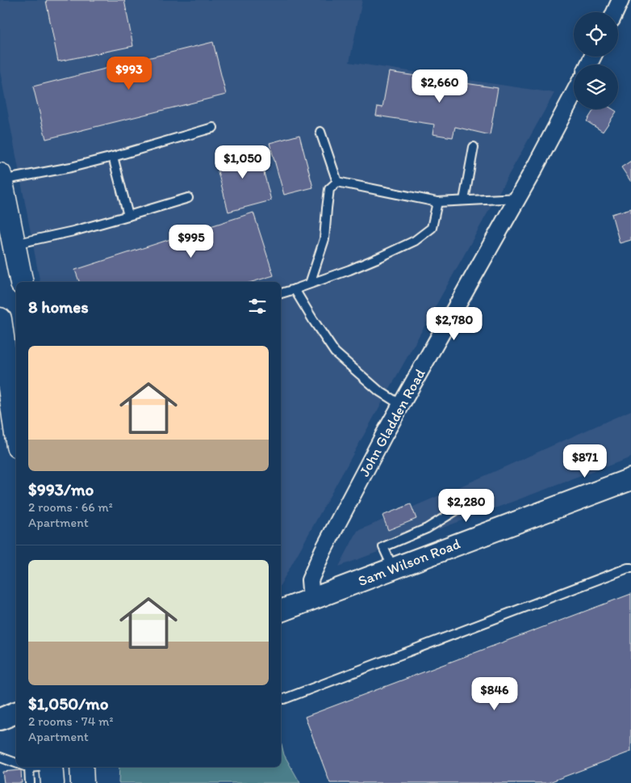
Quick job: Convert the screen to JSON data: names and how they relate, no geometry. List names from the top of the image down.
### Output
{
  "streets": {
    "street": ["John Gladden Road", "Sam Wilson Road"]
  },
  "crossings": [
    ["John Gladden Road", "Sam Wilson Road"]
  ],
  "page": {
    "price": [
      "$993",
      "$2,660",
      "$1,050",
      "$995",
      "$2,780",
      "$871",
      "$2,280",
      "$846"
    ],
    "heading": "8 homes",
    "list": [
      {
        "name": "$993/mo",
        "note": "2 rooms · 66 m² · Apartment"
      },
      {
        "name": "$1,050/mo",
        "note": "2 rooms · 74 m² · Apartment"
      }
    ]
  }
}
